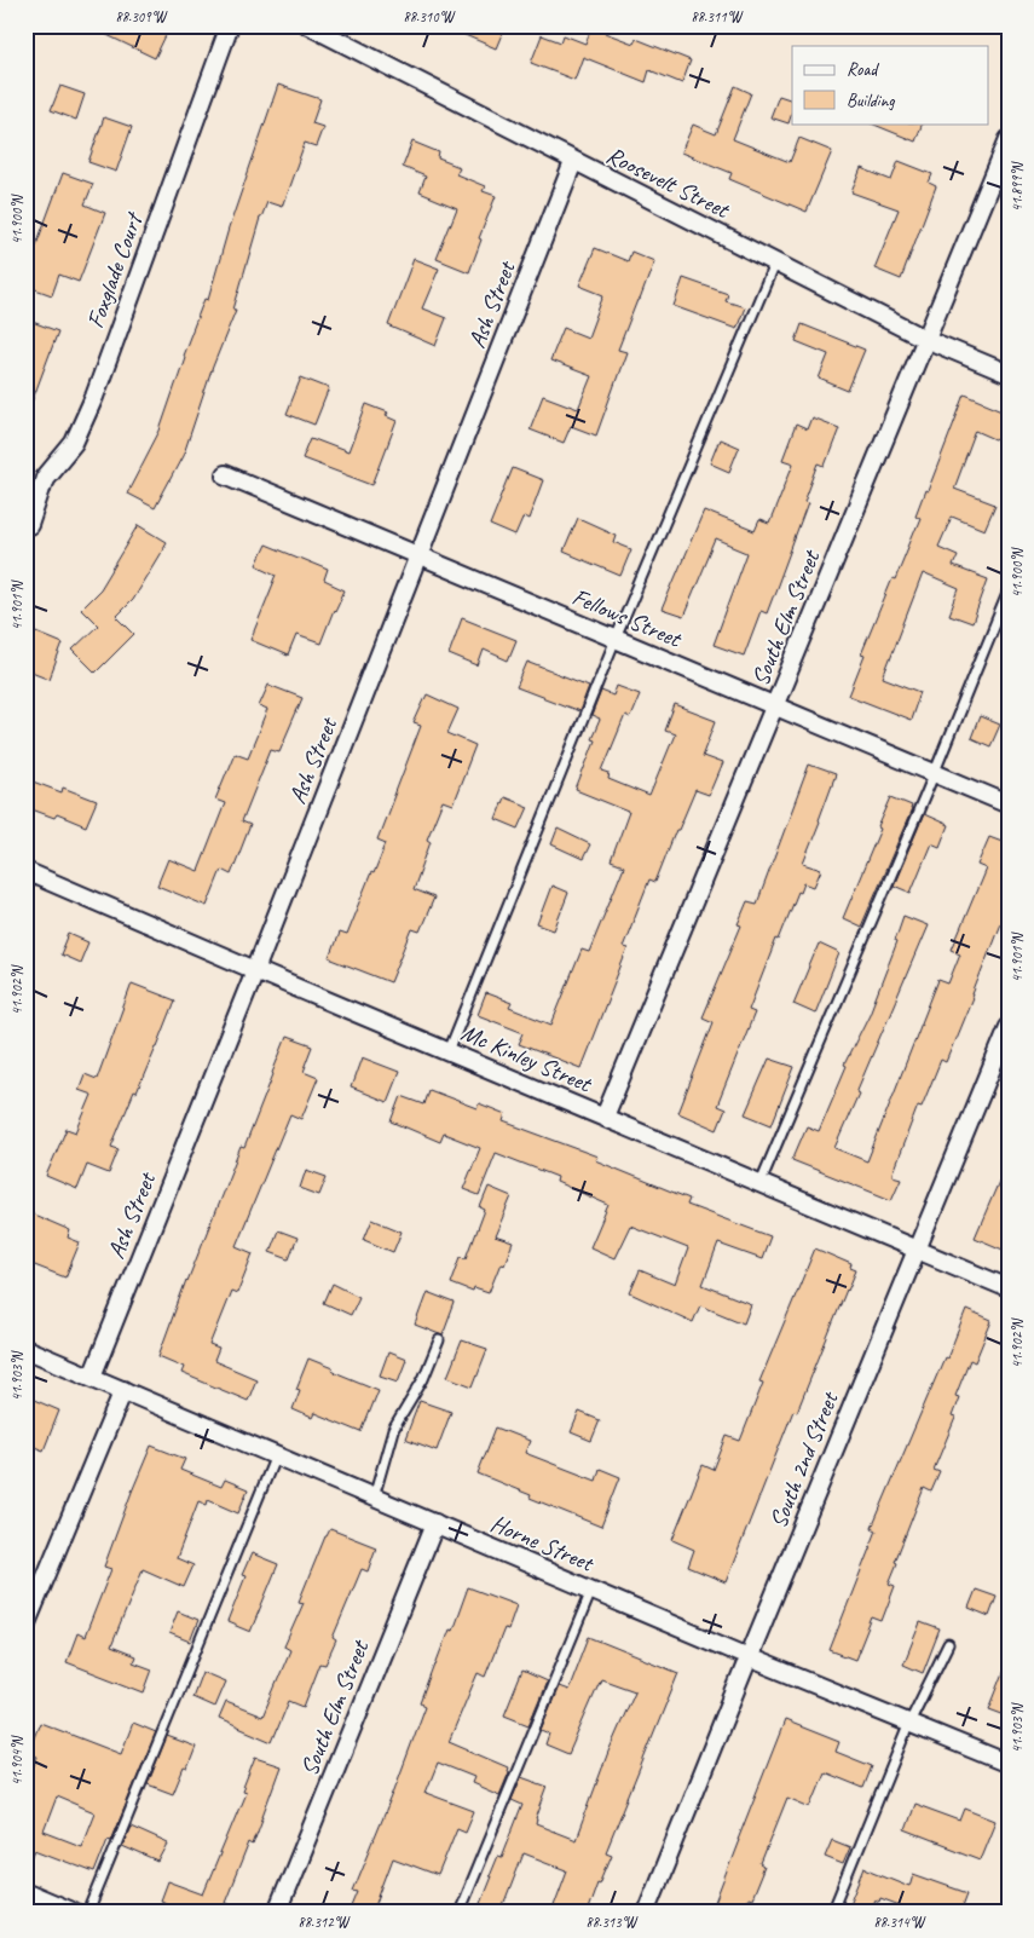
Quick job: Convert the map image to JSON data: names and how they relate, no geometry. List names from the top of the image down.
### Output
{
  "streets": {
    "street": [
      "Roosevelt Street",
      "Foxglade Court",
      "Ash Street",
      "Fellows Street",
      "South Elm Street",
      "Mc Kinley Street",
      "South 2nd Street",
      "Horne Street"
    ]
  },
  "crossings": [
    ["Roosevelt Street", "Ash Street"],
    ["Roosevelt Street", "South Elm Street"],
    ["Ash Street", "Fellows Street"],
    ["Ash Street", "Mc Kinley Street"],
    ["Ash Street", "Horne Street"],
    ["Fellows Street", "South Elm Street"],
    ["South Elm Street", "Mc Kinley Street"],
    ["South Elm Street", "Horne Street"],
    ["Mc Kinley Street", "South 2nd Street"],
    ["South 2nd Street", "Horne Street"]
  ],
  "legend": ["Road", "Building"],
  "coordinates": [
    "88.309°W",
    "88.310°W",
    "88.311°W",
    "41.899°N",
    "41.900°N",
    "41.901°N",
    "41.902°N",
    "41.903°N",
    "41.904°N",
    "88.312°W",
    "88.313°W",
    "88.314°W"
  ]
}
